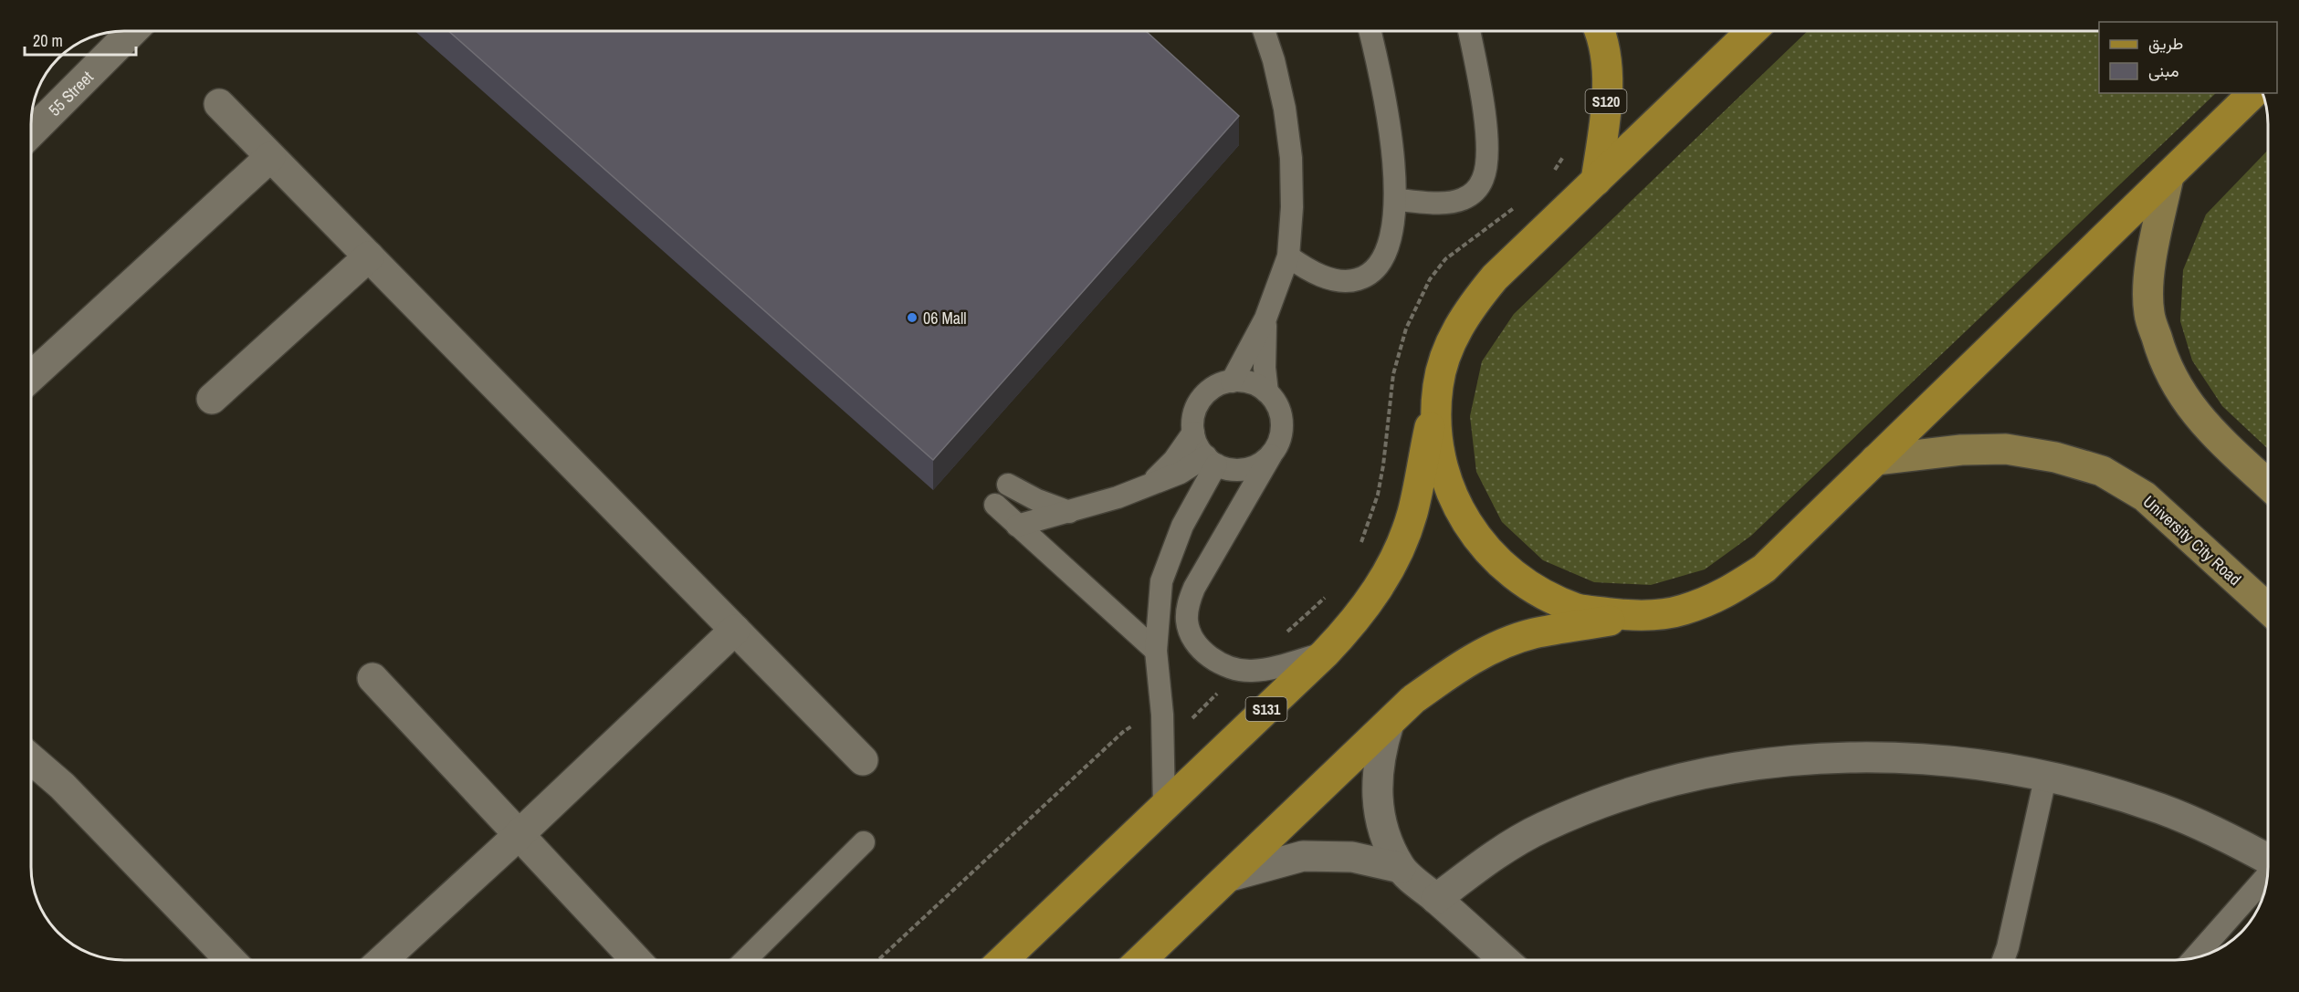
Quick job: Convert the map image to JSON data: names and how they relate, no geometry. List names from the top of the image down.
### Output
{
  "streets": {
    "main road": ["S120", "University City Road", "S131"],
    "street": ["55 Street"]
  },
  "places": ["06 Mall"],
  "legend": ["طريق", "مبنى"],
  "scale_bar": "20 m"
}
